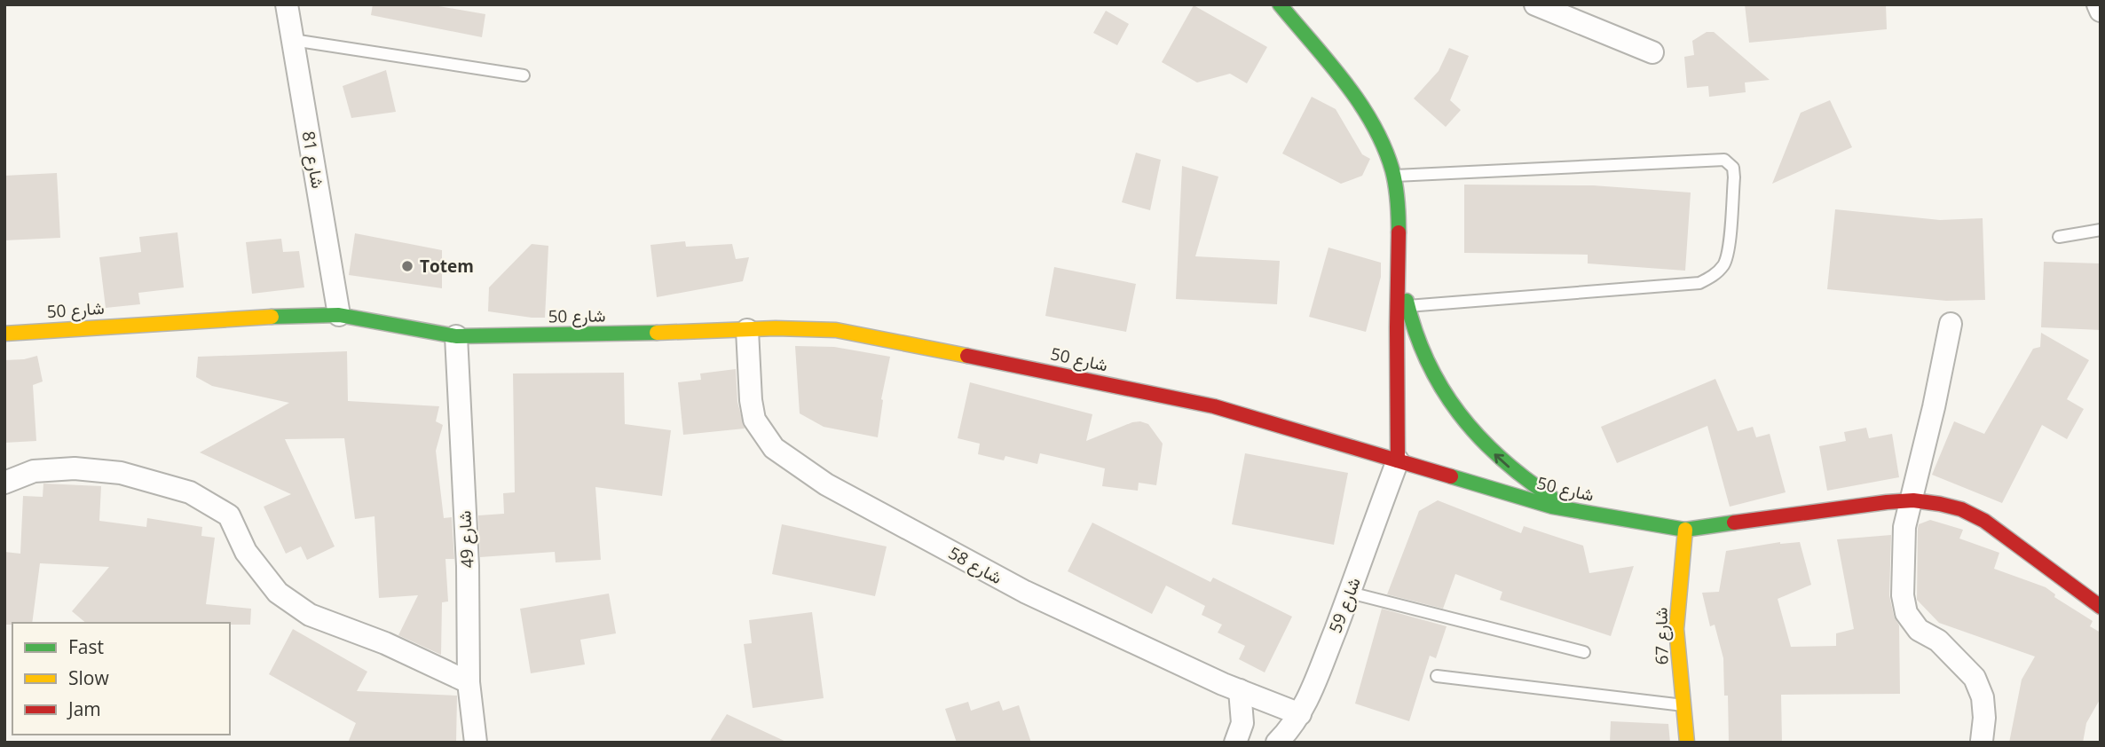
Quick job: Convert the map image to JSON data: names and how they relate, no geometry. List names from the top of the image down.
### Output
{
  "streets": {
    "street": [
      "شارع 81",
      "شارع 50",
      "شارع 49",
      "شارع 58",
      "شارع 59",
      "شارع 67"
    ]
  },
  "crossings": [
    ["شارع 81", "شارع 50"],
    ["شارع 50", "شارع 49"],
    ["شارع 50", "شارع 58"],
    ["شارع 50", "شارع 59"],
    ["شارع 50", "شارع 67"],
    ["شارع 58", "شارع 59"]
  ],
  "places": ["Totem"],
  "legend": ["Fast", "Slow", "Jam"]
}
